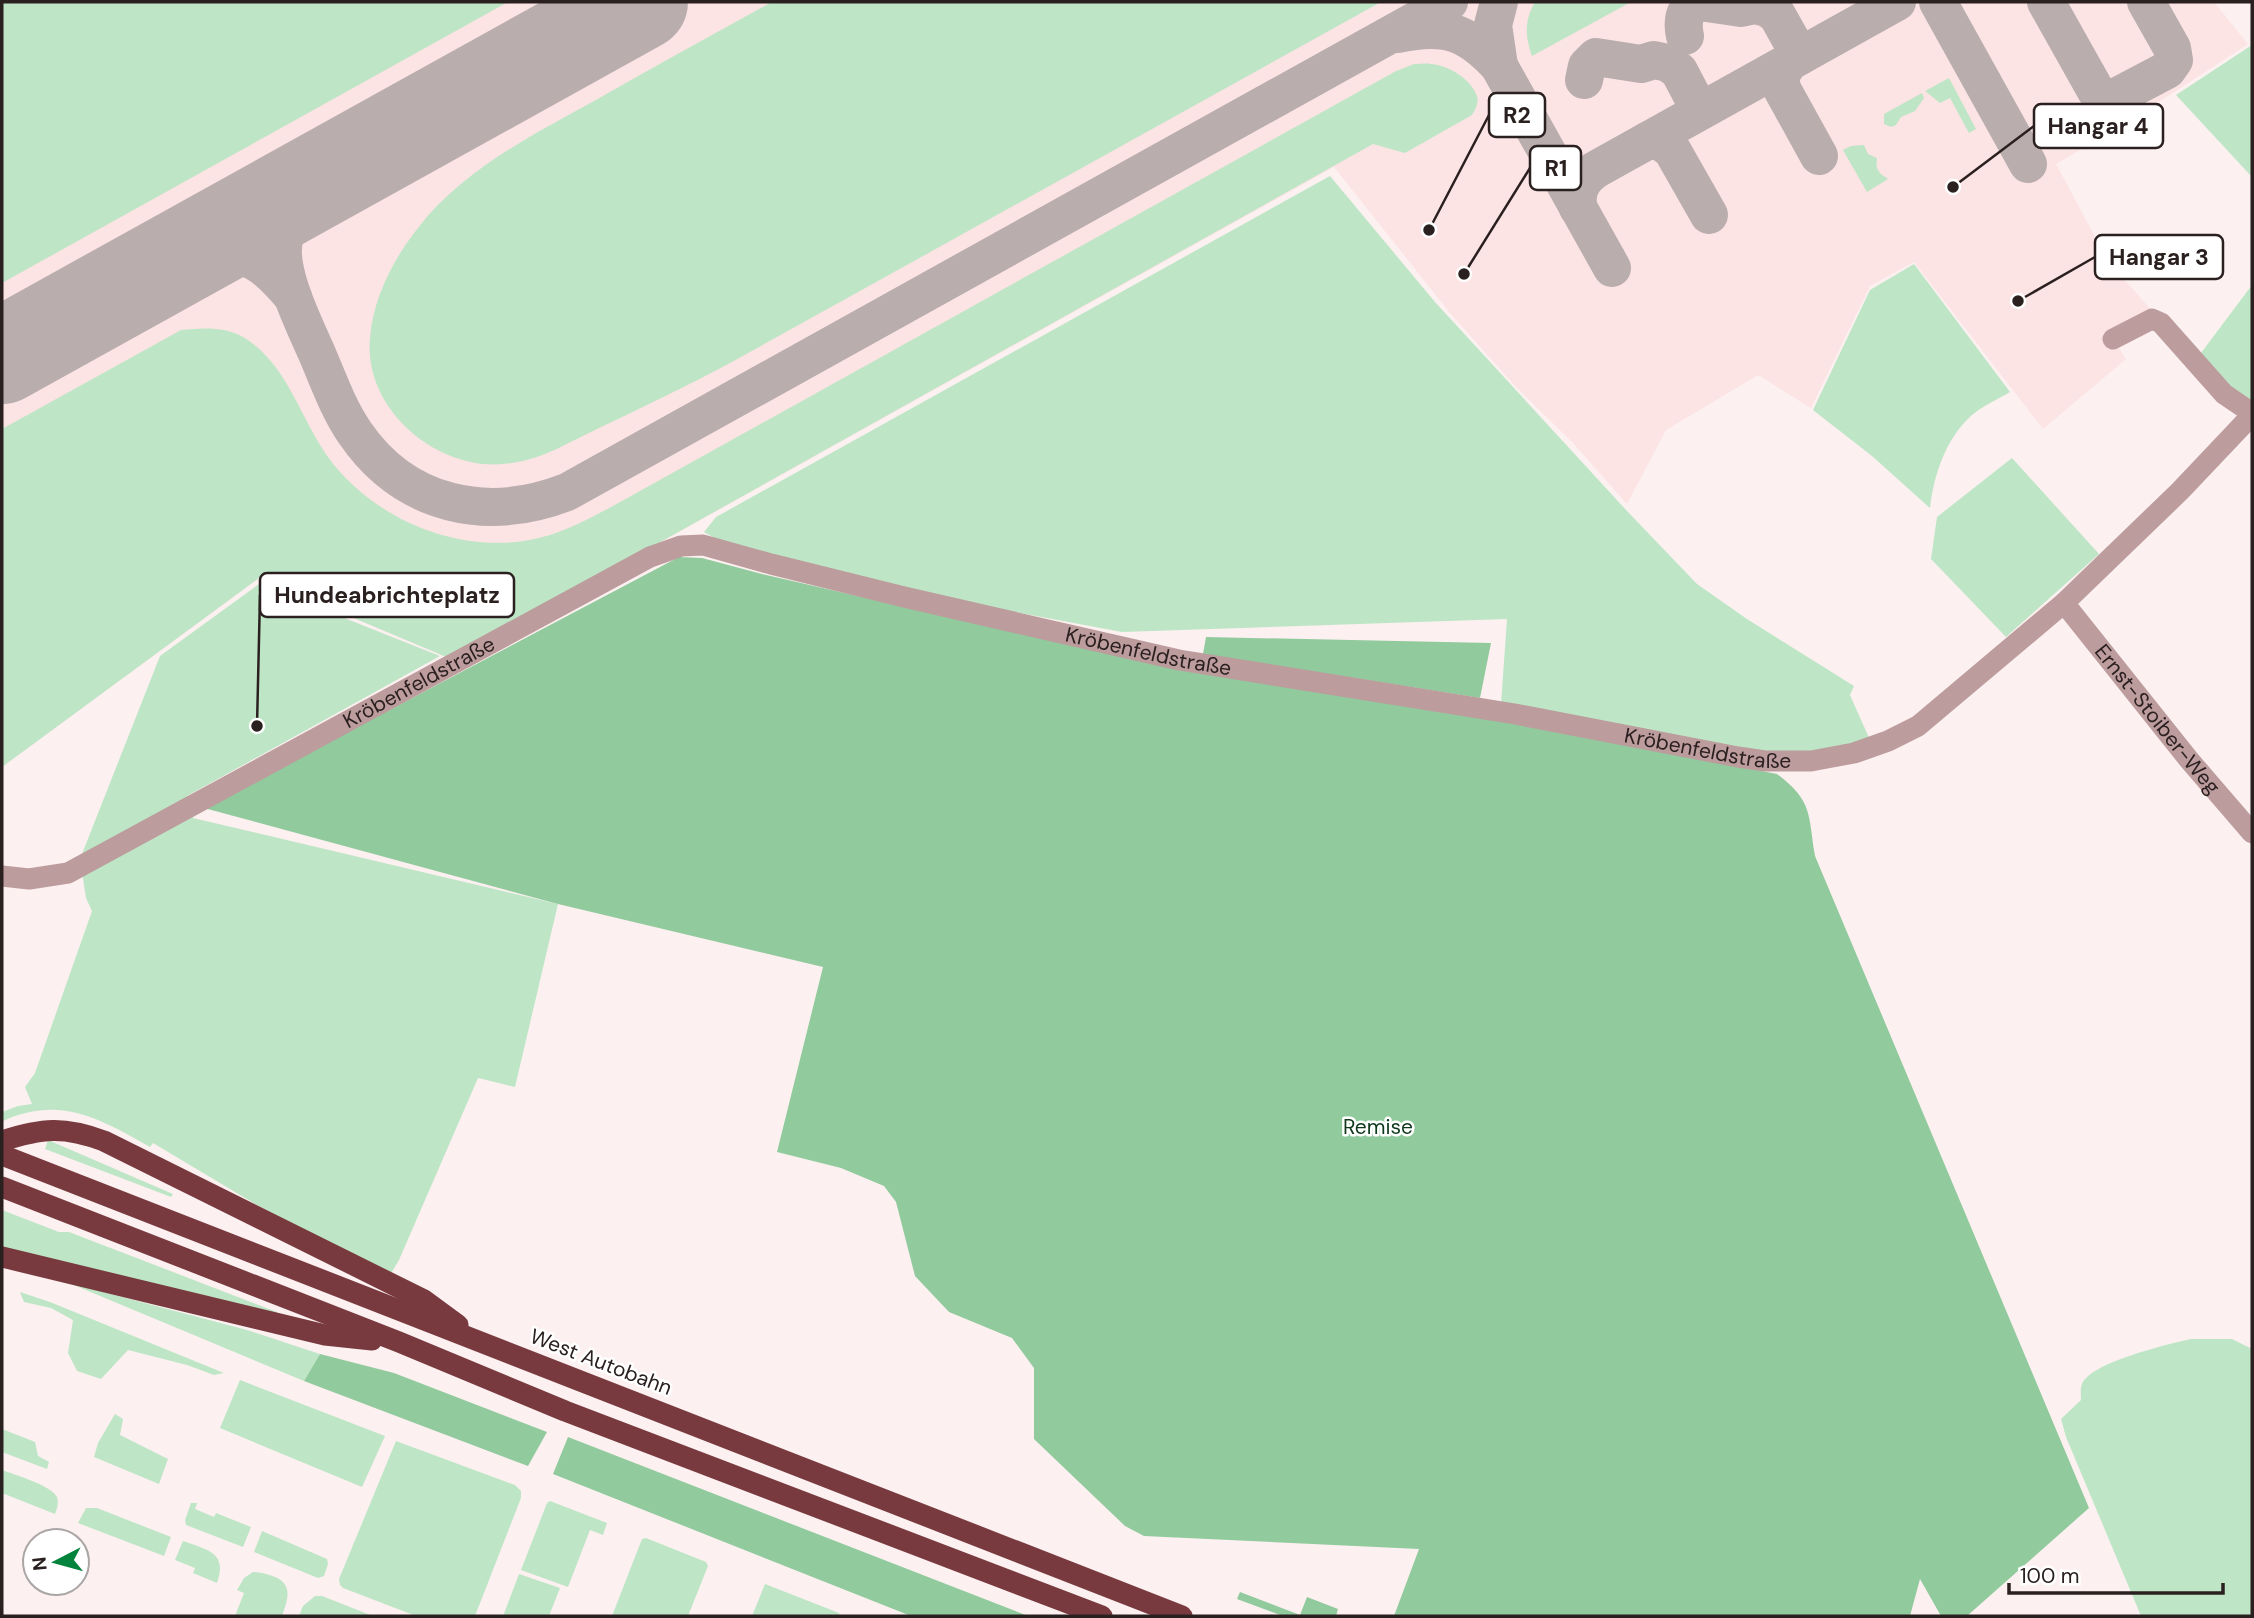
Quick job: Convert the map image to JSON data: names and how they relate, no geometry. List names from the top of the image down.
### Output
{
  "streets": {
    "highway": ["West Autobahn"],
    "street": ["Kröbenfeldstraße", "Ernst-Stoiber-Weg"]
  },
  "crossings": [
    ["Kröbenfeldstraße", "Ernst-Stoiber-Weg"]
  ],
  "parks": ["Remise"],
  "places": [
    "Hangar 4",
    "R2",
    "R1",
    "Hangar 3",
    "Hundeabrichteplatz"
  ],
  "scale_bar": "100 m",
  "north": "left"
}
